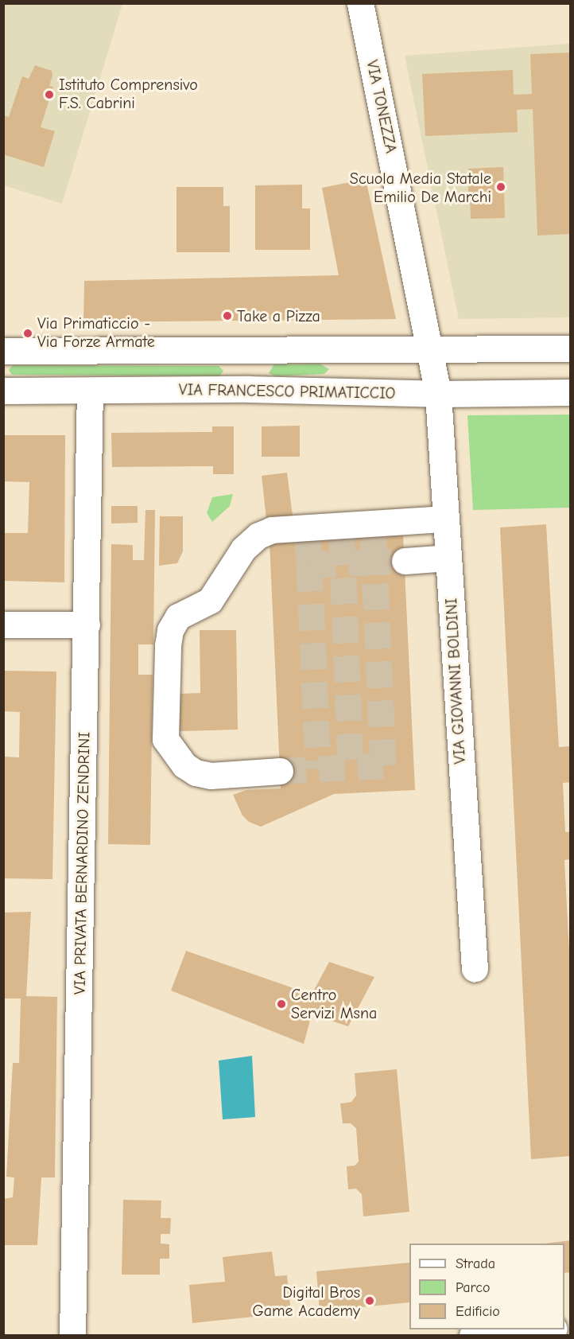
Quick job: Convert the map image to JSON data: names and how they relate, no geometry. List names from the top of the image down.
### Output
{
  "streets": {
    "street": [
      "VIA TONEZZA",
      "VIA FRANCESCO PRIMATICCIO",
      "VIA GIOVANNI BOLDINI",
      "VIA PRIVATA BERNARDINO ZENDRINI"
    ]
  },
  "crossings": [
    ["VIA TONEZZA", "VIA FRANCESCO PRIMATICCIO"],
    ["VIA TONEZZA", "VIA GIOVANNI BOLDINI"],
    ["VIA FRANCESCO PRIMATICCIO", "VIA GIOVANNI BOLDINI"],
    ["VIA FRANCESCO PRIMATICCIO", "VIA PRIVATA BERNARDINO ZENDRINI"]
  ],
  "places": [
    "Istituto Comprensivo F.S. Cabrini",
    "Scuola Media Statale Emilio De Marchi",
    "Take a Pizza",
    "Via Primaticcio - Via Forze Armate",
    "Centro Servizi Msna",
    "Digital Bros Game Academy"
  ],
  "legend": ["Strada", "Parco", "Edificio"]
}
